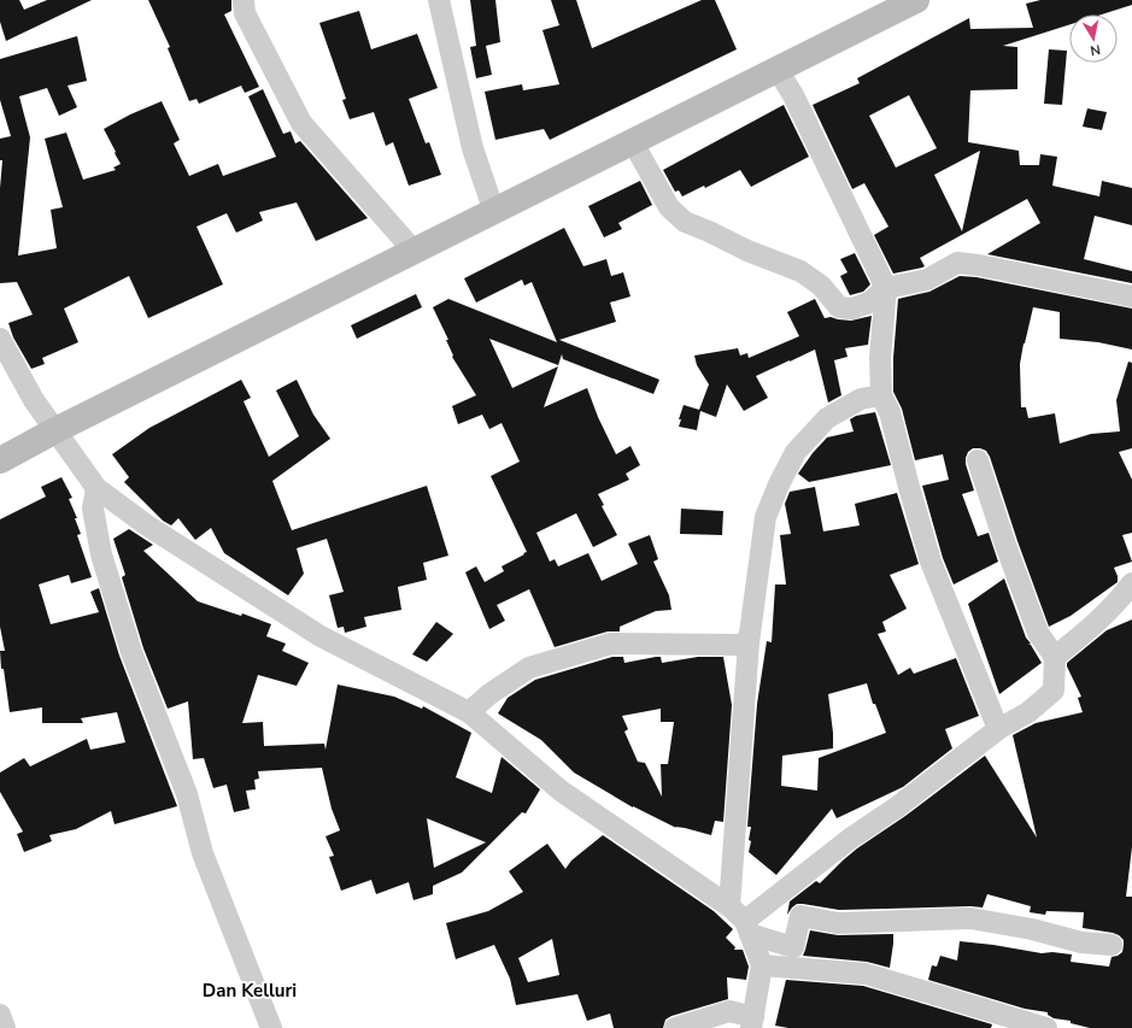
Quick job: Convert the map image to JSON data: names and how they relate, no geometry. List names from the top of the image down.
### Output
{
  "districts": ["Dan Kelluri"],
  "north": "bottom"
}
